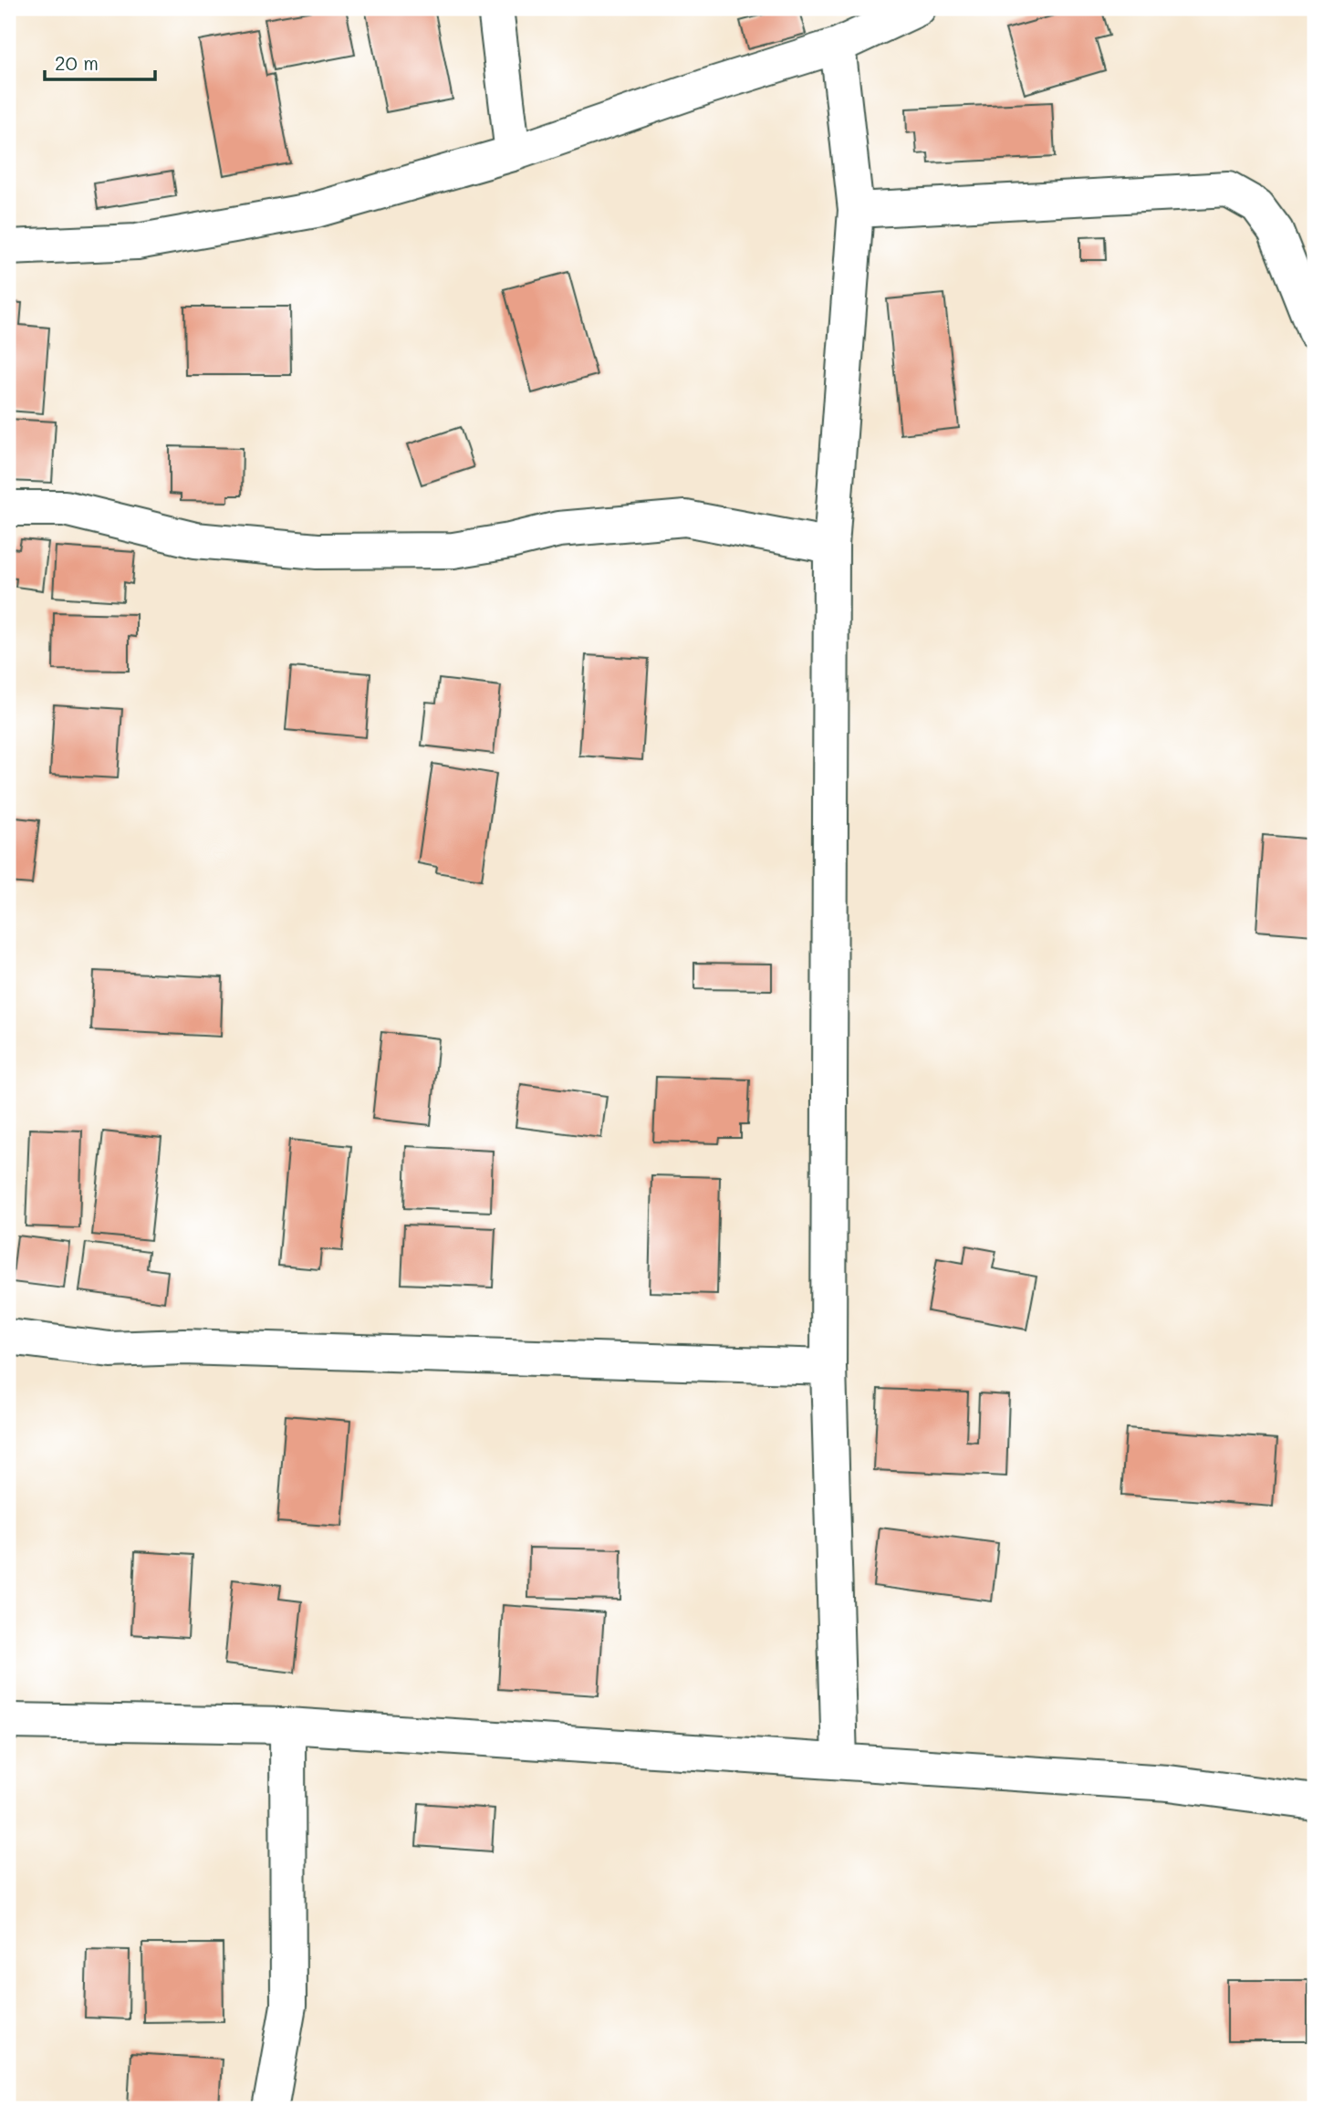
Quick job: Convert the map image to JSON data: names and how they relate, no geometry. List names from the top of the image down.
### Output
{
  "scale_bar": "20 m"
}
